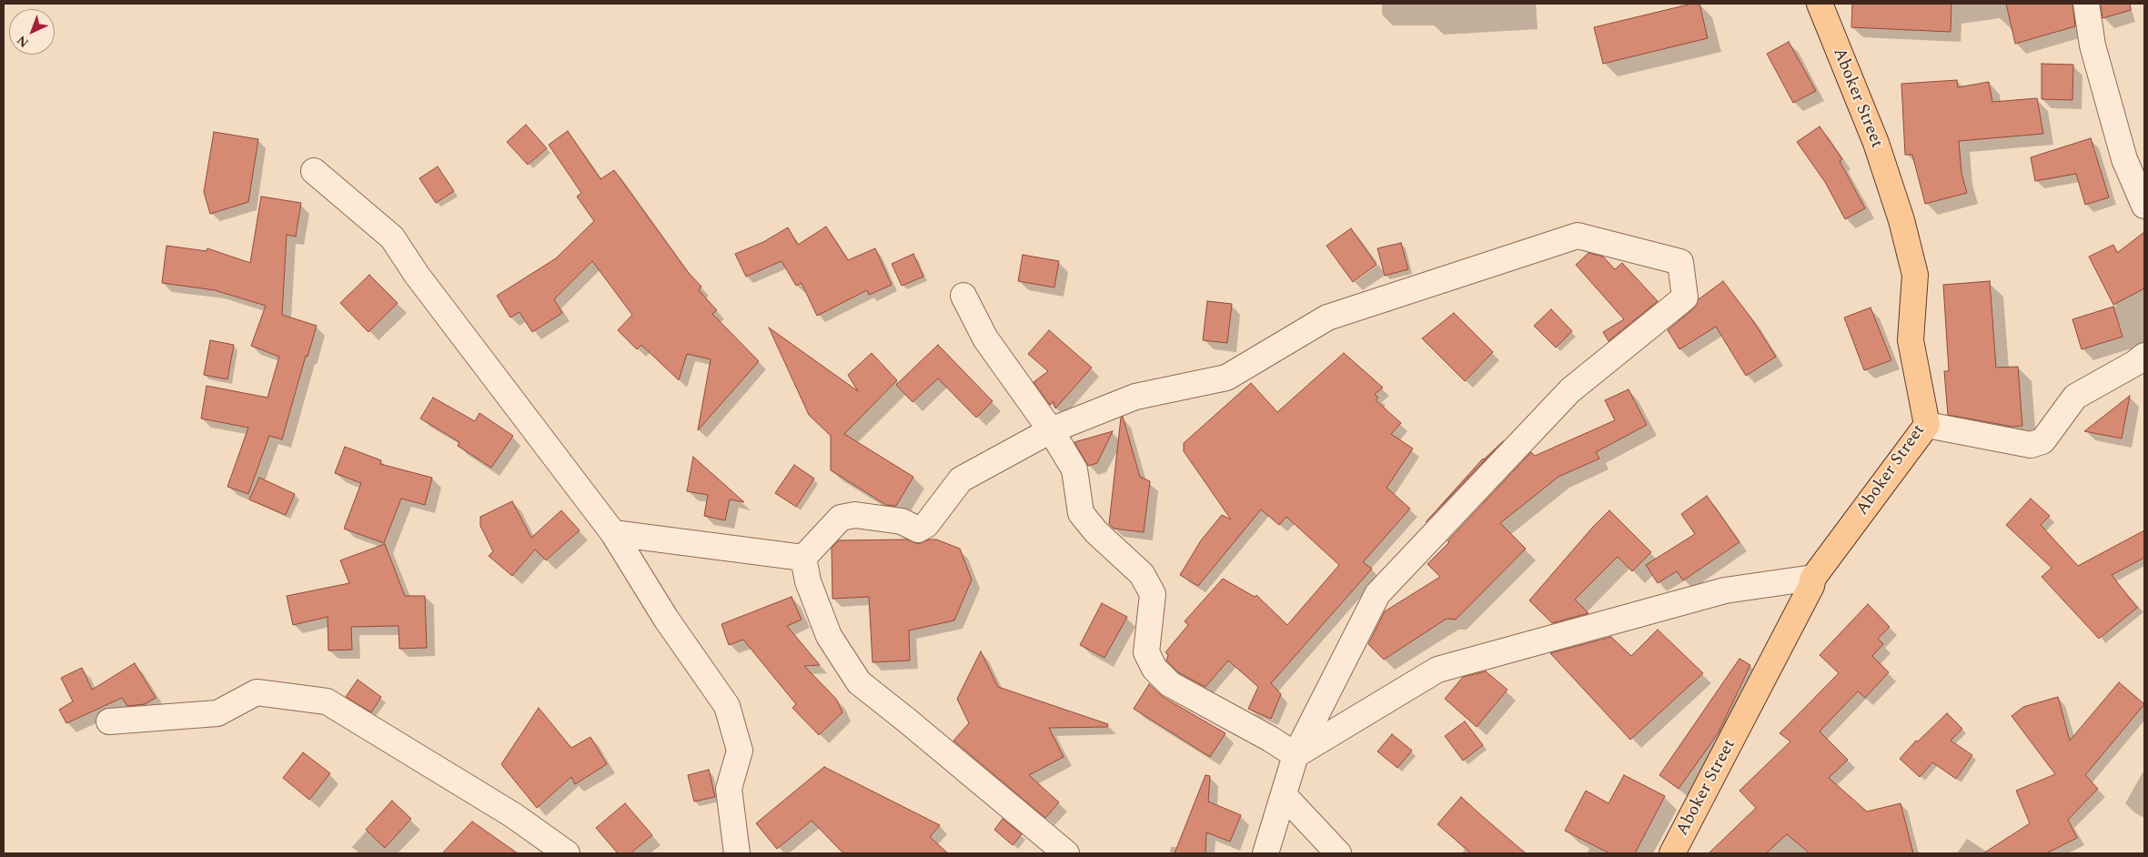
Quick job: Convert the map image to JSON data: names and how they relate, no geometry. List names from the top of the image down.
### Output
{
  "streets": {
    "main road": ["Aboker Street"]
  },
  "north": "bottom left"
}
